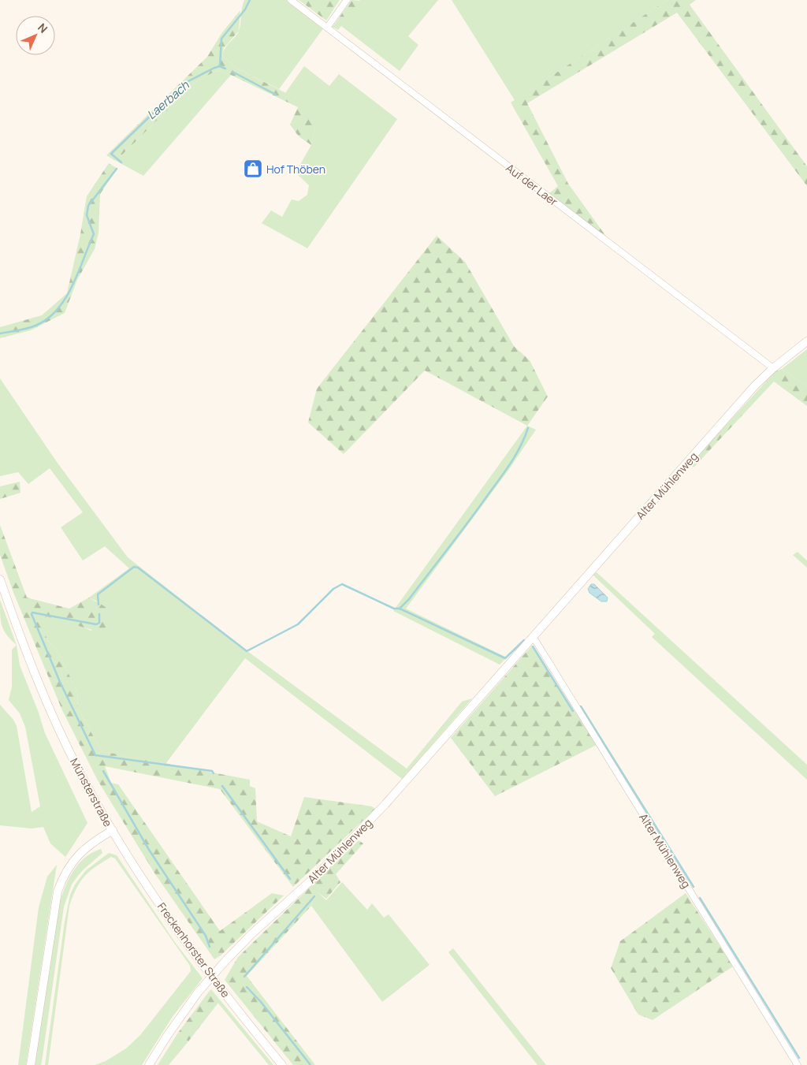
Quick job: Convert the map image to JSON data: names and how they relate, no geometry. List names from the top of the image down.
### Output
{
  "streets": {
    "street": [
      "Auf der Laer",
      "Alter Mühlenweg",
      "Münsterstraße",
      "Freckenhorster Straße"
    ]
  },
  "crossings": [
    ["Auf der Laer", "Alter Mühlenweg"],
    ["Münsterstraße", "Freckenhorster Straße"]
  ],
  "water": ["Laerbach"],
  "places": {
    "shop": ["Hof Thöben"]
  },
  "north": "top right"
}
